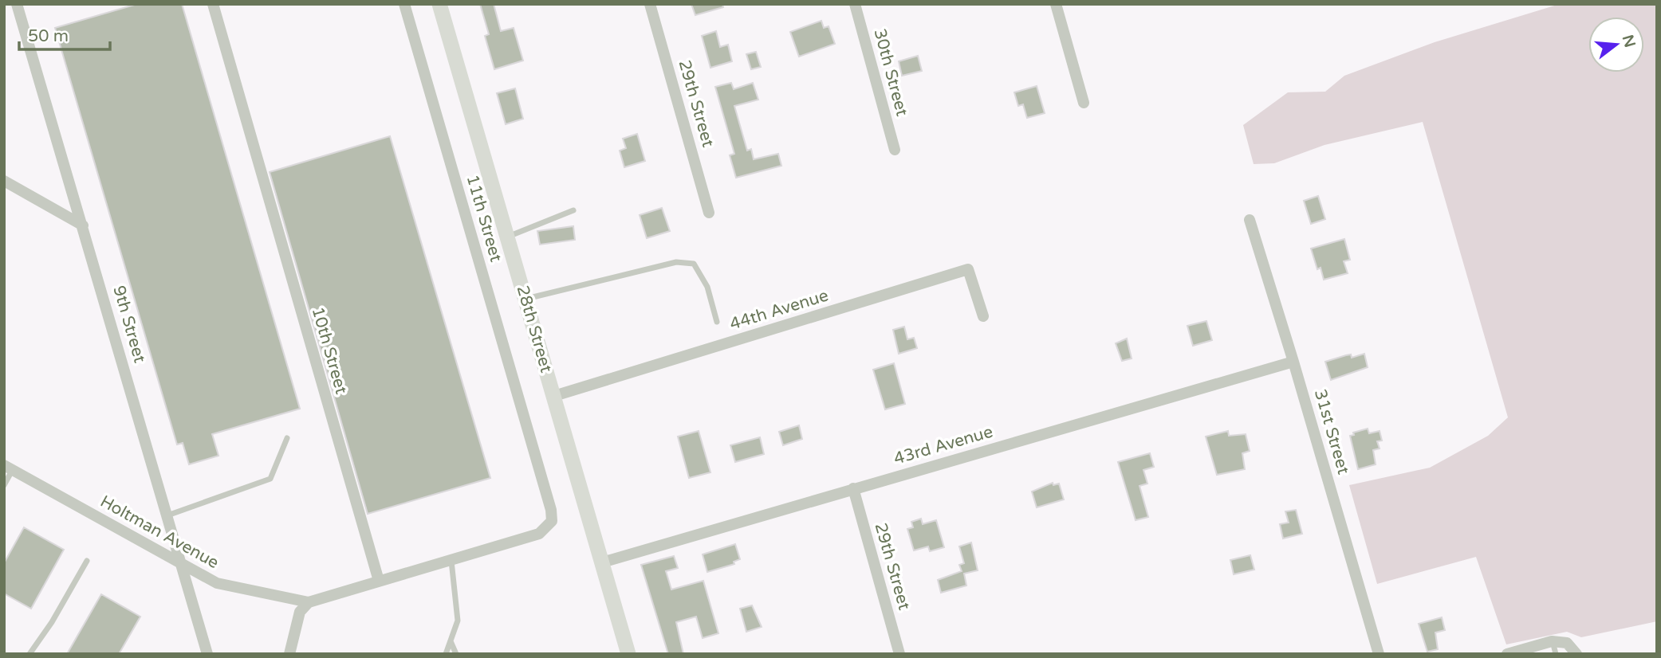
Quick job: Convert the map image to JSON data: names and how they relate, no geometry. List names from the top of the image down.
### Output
{
  "streets": {
    "main road": ["28th Street"],
    "street": [
      "30th Street",
      "29th Street",
      "11th Street",
      "44th Avenue",
      "9th Street",
      "10th Street",
      "31st Street",
      "43rd Avenue",
      "Holtman Avenue"
    ]
  },
  "crossings": [
    ["29th Street", "43rd Avenue"],
    ["44th Avenue", "28th Street"],
    ["9th Street", "Holtman Avenue"],
    ["28th Street", "43rd Avenue"],
    ["31st Street", "43rd Avenue"]
  ],
  "scale_bar": "50 m",
  "north": "right"
}
